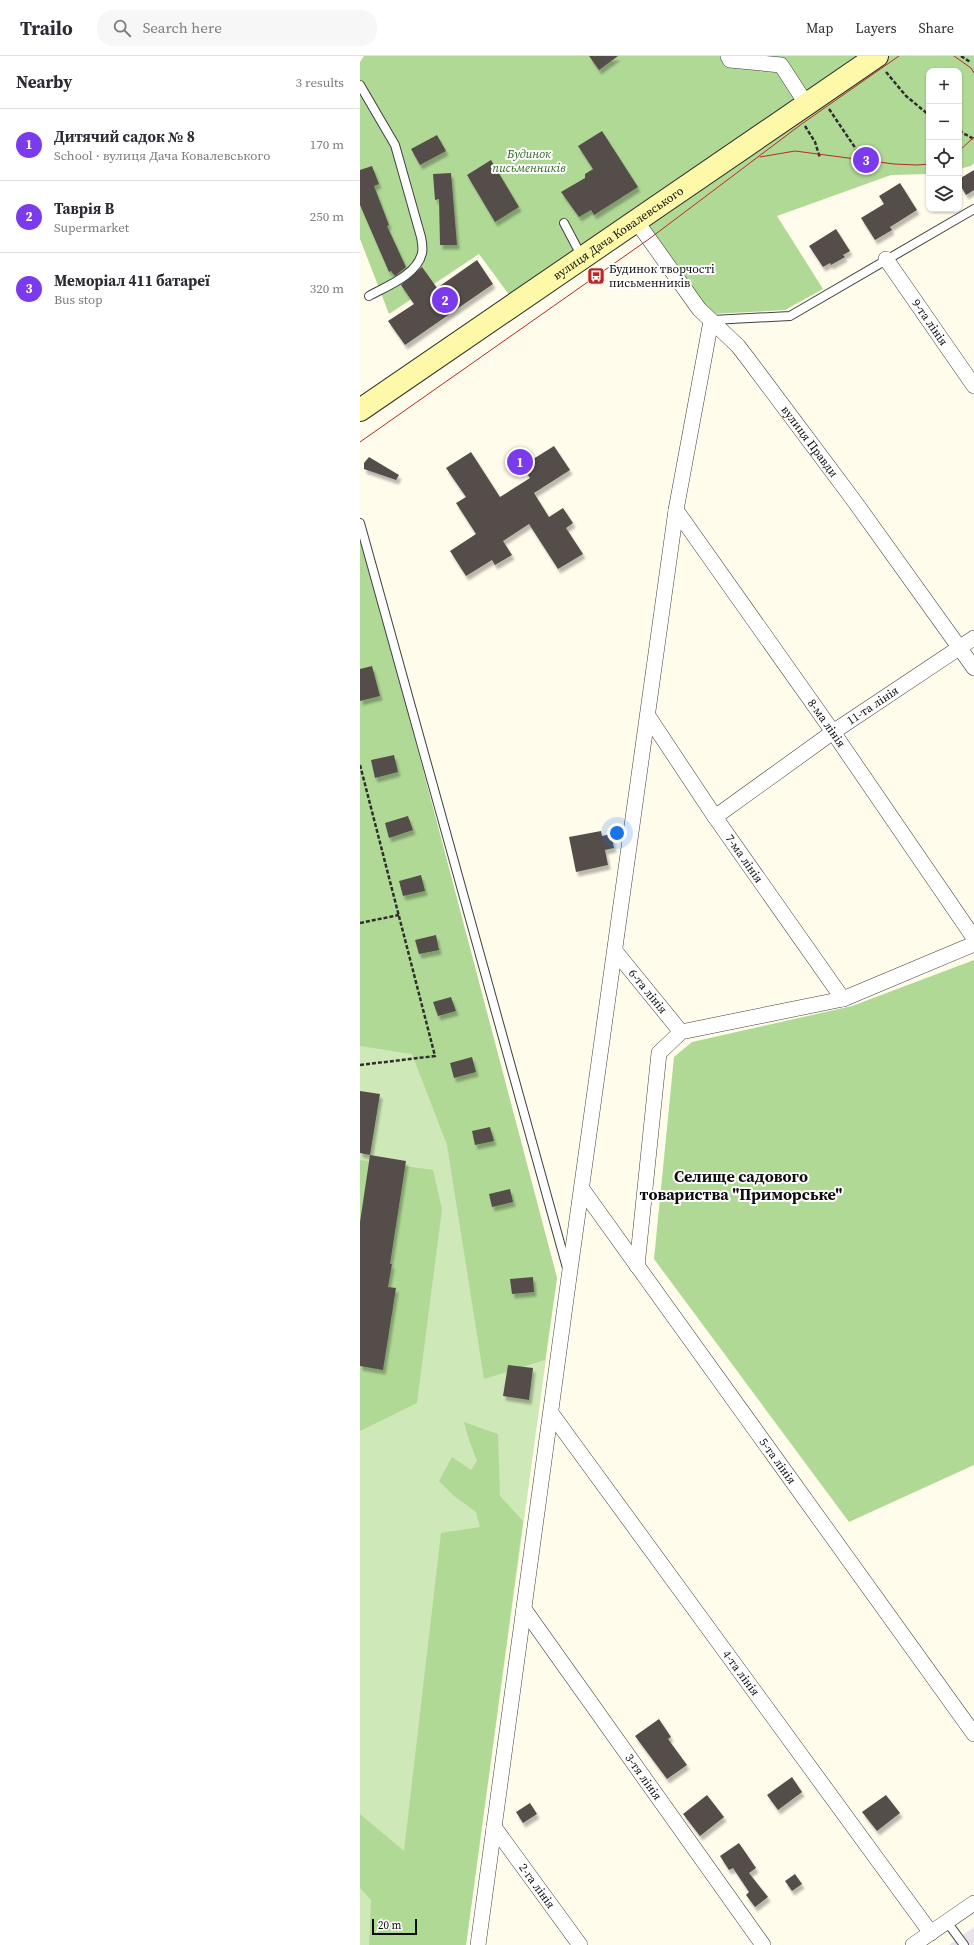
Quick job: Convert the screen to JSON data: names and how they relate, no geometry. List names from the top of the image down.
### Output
{
  "streets": {
    "street": [
      "вулиця Дача Ковалевського",
      "9-та лінія",
      "вулиця Правди",
      "11-та лінія",
      "8-ма лінія",
      "7-ма лінія",
      "6-та лінія",
      "5-та лінія",
      "4-та лінія",
      "3-тя лінія",
      "2-га лінія"
    ]
  },
  "crossings": [
    ["вулиця Дача Ковалевського", "вулиця Правди"],
    ["вулиця Правди", "11-та лінія"],
    ["11-та лінія", "8-ма лінія"],
    ["11-та лінія", "7-ма лінія"]
  ],
  "districts": ["Селище садового товариства \"Приморське\""],
  "parks": ["Будинок письменників"],
  "places": {
    "bus stop": ["Будинок творчості письменників"]
  },
  "scale_bar": "20 m",
  "page": {
    "header": "Trailo",
    "search": "Search here",
    "nav": ["Map", "Layers", "Share"],
    "heading": ["Nearby", "3 results"],
    "map_buttons": ["+", "−"],
    "list": [
      {
        "mark": "1",
        "name": "Дитячий садок № 8",
        "note": "School · вулиця Дача Ковалевського",
        "value": "170 m"
      },
      {
        "mark": "2",
        "name": "Таврія В",
        "note": "Supermarket",
        "value": "250 m"
      },
      {
        "mark": "3",
        "name": "Меморіал 411 батареї",
        "note": "Bus stop",
        "value": "320 m"
      }
    ],
    "pins": ["3", "2", "1"],
    "scale": "20 m"
  }
}
